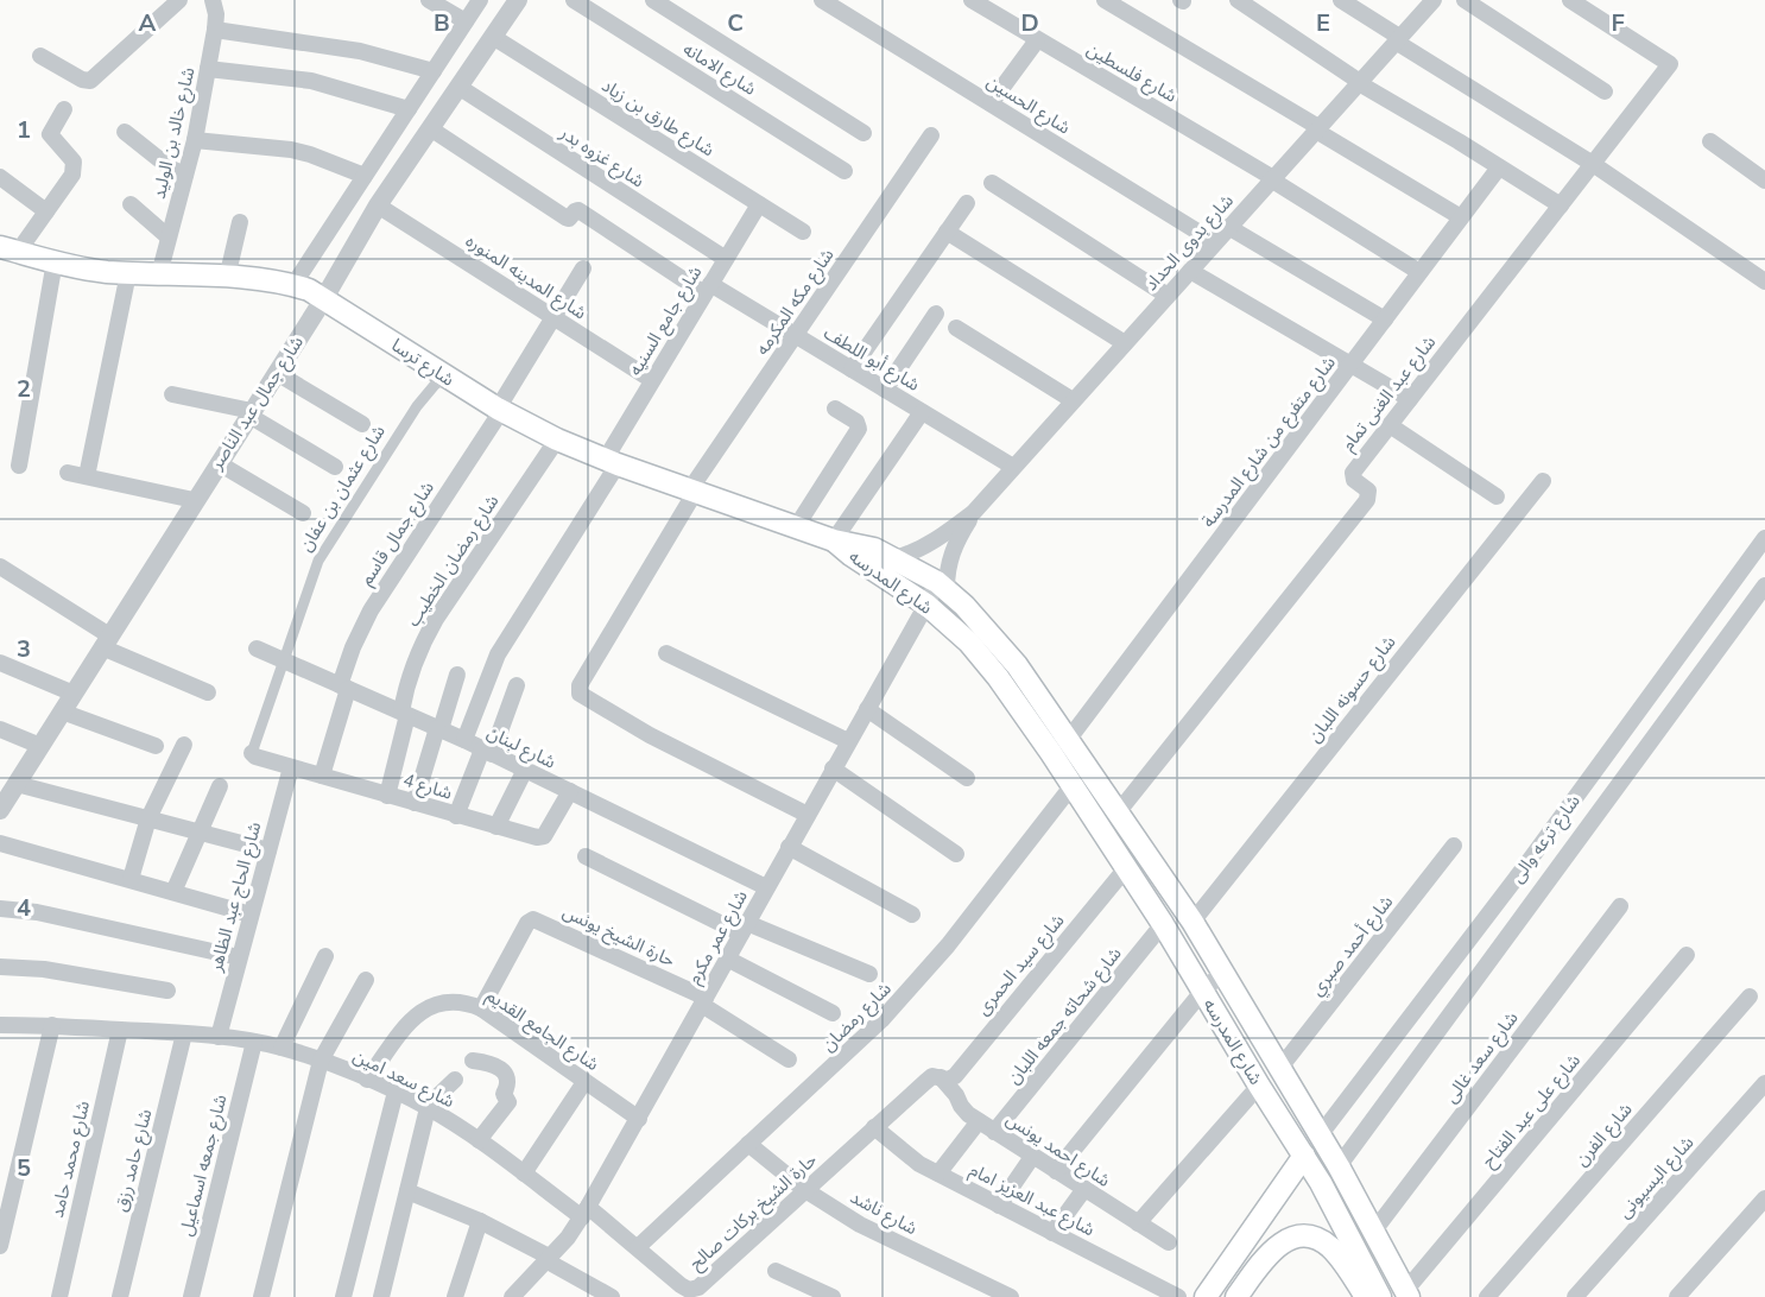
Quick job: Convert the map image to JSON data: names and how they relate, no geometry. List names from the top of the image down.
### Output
{
  "streets": {
    "main road": ["شارع ترسا", "شارع المدرسه"],
    "street": [
      "شارع الامانه",
      "شارع فلسطين",
      "شارع الحسين",
      "شارع طارق بن زياد",
      "شارع خالد بن الوليد",
      "شارع غزوه بدر",
      "شارع بدوى الحداد",
      "شارع المدينه المنوره",
      "شارع مكه المكرمه",
      "شارع جامع السنيه",
      "شارع أبو اللطف",
      "شارع عبد الغنى تمام",
      "شارع جمال عبد الناصر",
      "شارع متفرع من شارع المدرسة",
      "شارع عثمان بن عفان",
      "شارع جمال قاسم",
      "شارع رمضان الخطيب",
      "شارع حسونه اللبان",
      "شارع لبنان",
      "شارع 4",
      "شارع ترعه والى",
      "شارع الحاج عبد الظاهر",
      "حارة الشيخ يونس",
      "شارع عمر مكرم",
      "شارع أحمد صبري",
      "شارع سيد الحمرى",
      "شارع شحاته جمعه اللبان",
      "شارع رمضان",
      "شارع الجامع القديم",
      "شارع سعد غالى",
      "شارع سعد امين",
      "شارع على عبد الفتاح",
      "شارع الفرن",
      "شارع احمد يونس",
      "شارع محمد حامد",
      "شارع حامد رزق",
      "شارع جمعه اسماعيل",
      "شارع البسيونى",
      "شارع عبد العزيز امام",
      "حارة الشيخ بركات صالح",
      "شارع ناشد"
    ]
  },
  "crossings": [
    ["شارع فلسطين", "شارع بدوى الحداد"],
    ["شارع فلسطين", "شارع متفرع من شارع المدرسة"],
    ["شارع الحسين", "شارع بدوى الحداد"],
    ["شارع طارق بن زياد", "شارع جامع السنيه"],
    ["شارع طارق بن زياد", "شارع جمال عبد الناصر"],
    ["شارع خالد بن الوليد", "شارع ترسا"],
    ["شارع غزوه بدر", "شارع جامع السنيه"],
    ["شارع غزوه بدر", "شارع جمال عبد الناصر"],
    ["شارع بدوى الحداد", "شارع أبو اللطف"],
    ["شارع بدوى الحداد", "شارع المدرسه"],
    ["شارع بدوى الحداد", "شارع عمر مكرم"],
    ["شارع المدينه المنوره", "شارع جامع السنيه"],
    ["شارع المدينه المنوره", "شارع جمال عبد الناصر"],
    ["شارع المدينه المنوره", "شارع جمال قاسم"],
    ["شارع مكه المكرمه", "شارع أبو اللطف"],
    ["شارع مكه المكرمه", "شارع ترسا"],
    ["شارع مكه المكرمه", "شارع عمر مكرم"],
    ["شارع جامع السنيه", "شارع أبو اللطف"],
    ["شارع جامع السنيه", "شارع ترسا"],
    ["شارع أبو اللطف", "شارع جمال عبد الناصر"],
    ["شارع ترسا", "شارع جمال عبد الناصر"],
    ["شارع ترسا", "شارع عثمان بن عفان"],
    ["شارع ترسا", "شارع جمال قاسم"],
    ["شارع ترسا", "شارع رمضان الخطيب"],
    ["شارع ترسا", "شارع المدرسه"],
    ["شارع عبد الغنى تمام", "شارع المدرسه"],
    ["شارع متفرع من شارع المدرسة", "شارع المدرسه"],
    ["شارع عثمان بن عفان", "شارع لبنان"],
    ["شارع عثمان بن عفان", "شارع 4"],
    ["شارع جمال قاسم", "شارع لبنان"],
    ["شارع جمال قاسم", "شارع 4"],
    ["شارع رمضان الخطيب", "شارع لبنان"],
    ["شارع رمضان الخطيب", "شارع 4"],
    ["شارع المدرسه", "شارع حسونه اللبان"],
    ["شارع المدرسه", "شارع ترعه والى"],
    ["شارع المدرسه", "شارع عمر مكرم"],
    ["شارع المدرسه", "شارع أحمد صبري"],
    ["شارع المدرسه", "شارع سيد الحمرى"],
    ["شارع المدرسه", "شارع شحاته جمعه اللبان"],
    ["شارع المدرسه", "شارع رمضان"],
    ["شارع المدرسه", "شارع سعد غالى"],
    ["شارع المدرسه", "شارع على عبد الفتاح"],
    ["شارع لبنان", "شارع 4"],
    ["شارع لبنان", "شارع عمر مكرم"],
    ["شارع 4", "شارع الحاج عبد الظاهر"],
    ["شارع الحاج عبد الظاهر", "شارع سعد امين"],
    ["حارة الشيخ يونس", "شارع عمر مكرم"],
    ["حارة الشيخ يونس", "شارع الجامع القديم"],
    ["شارع عمر مكرم", "شارع الجامع القديم"],
    ["شارع عمر مكرم", "شارع سعد امين"],
    ["شارع عمر مكرم", "حارة الشيخ بركات صالح"],
    ["شارع سيد الحمرى", "شارع احمد يونس"],
    ["شارع سيد الحمرى", "حارة الشيخ بركات صالح"],
    ["شارع شحاته جمعه اللبان", "شارع احمد يونس"],
    ["شارع رمضان", "حارة الشيخ بركات صالح"],
    ["شارع رمضان", "شارع ناشد"],
    ["شارع الجامع القديم", "شارع سعد امين"],
    ["شارع سعد امين", "شارع حامد رزق"],
    ["شارع سعد امين", "شارع جمعه اسماعيل"],
    ["شارع سعد امين", "حارة الشيخ بركات صالح"],
    ["شارع احمد يونس", "حارة الشيخ بركات صالح"],
    ["شارع عبد العزيز امام", "حارة الشيخ بركات صالح"],
    ["حارة الشيخ بركات صالح", "شارع ناشد"]
  ],
  "grid": {
    "columns": [
      "A",
      "B",
      "C",
      "D",
      "E",
      "F"
    ],
    "rows": [
      "1",
      "2",
      "3",
      "4",
      "5"
    ]
  }
}
